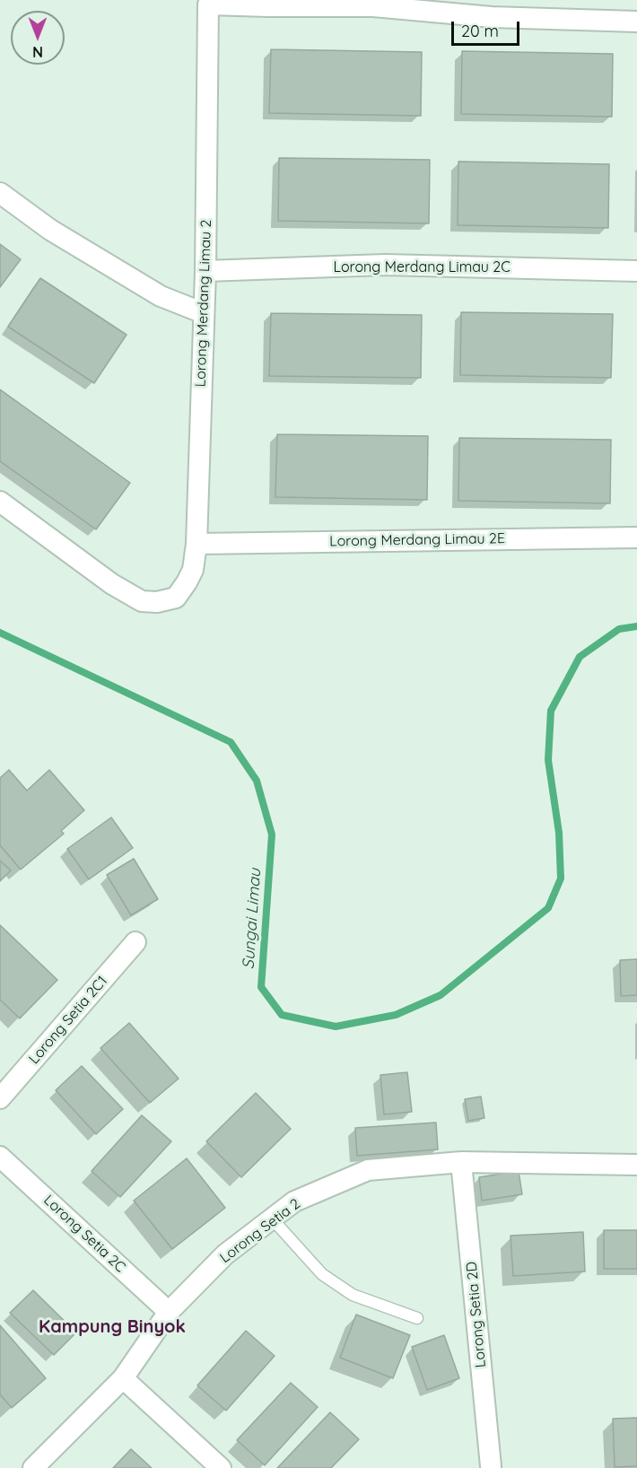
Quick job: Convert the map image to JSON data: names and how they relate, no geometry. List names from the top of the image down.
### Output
{
  "streets": {
    "street": [
      "Lorong Merdang Limau 2C",
      "Lorong Merdang Limau 2",
      "Lorong Merdang Limau 2E",
      "Lorong Setia 2C1",
      "Lorong Setia 2",
      "Lorong Setia 2C",
      "Lorong Setia 2D"
    ]
  },
  "crossings": [
    ["Lorong Merdang Limau 2C", "Lorong Merdang Limau 2"],
    ["Lorong Merdang Limau 2", "Lorong Merdang Limau 2E"],
    ["Lorong Setia 2", "Lorong Setia 2C"],
    ["Lorong Setia 2", "Lorong Setia 2D"]
  ],
  "districts": ["Kampung Binyok"],
  "water": ["Sungai Limau"],
  "scale_bar": "20 m",
  "north": "bottom"
}
